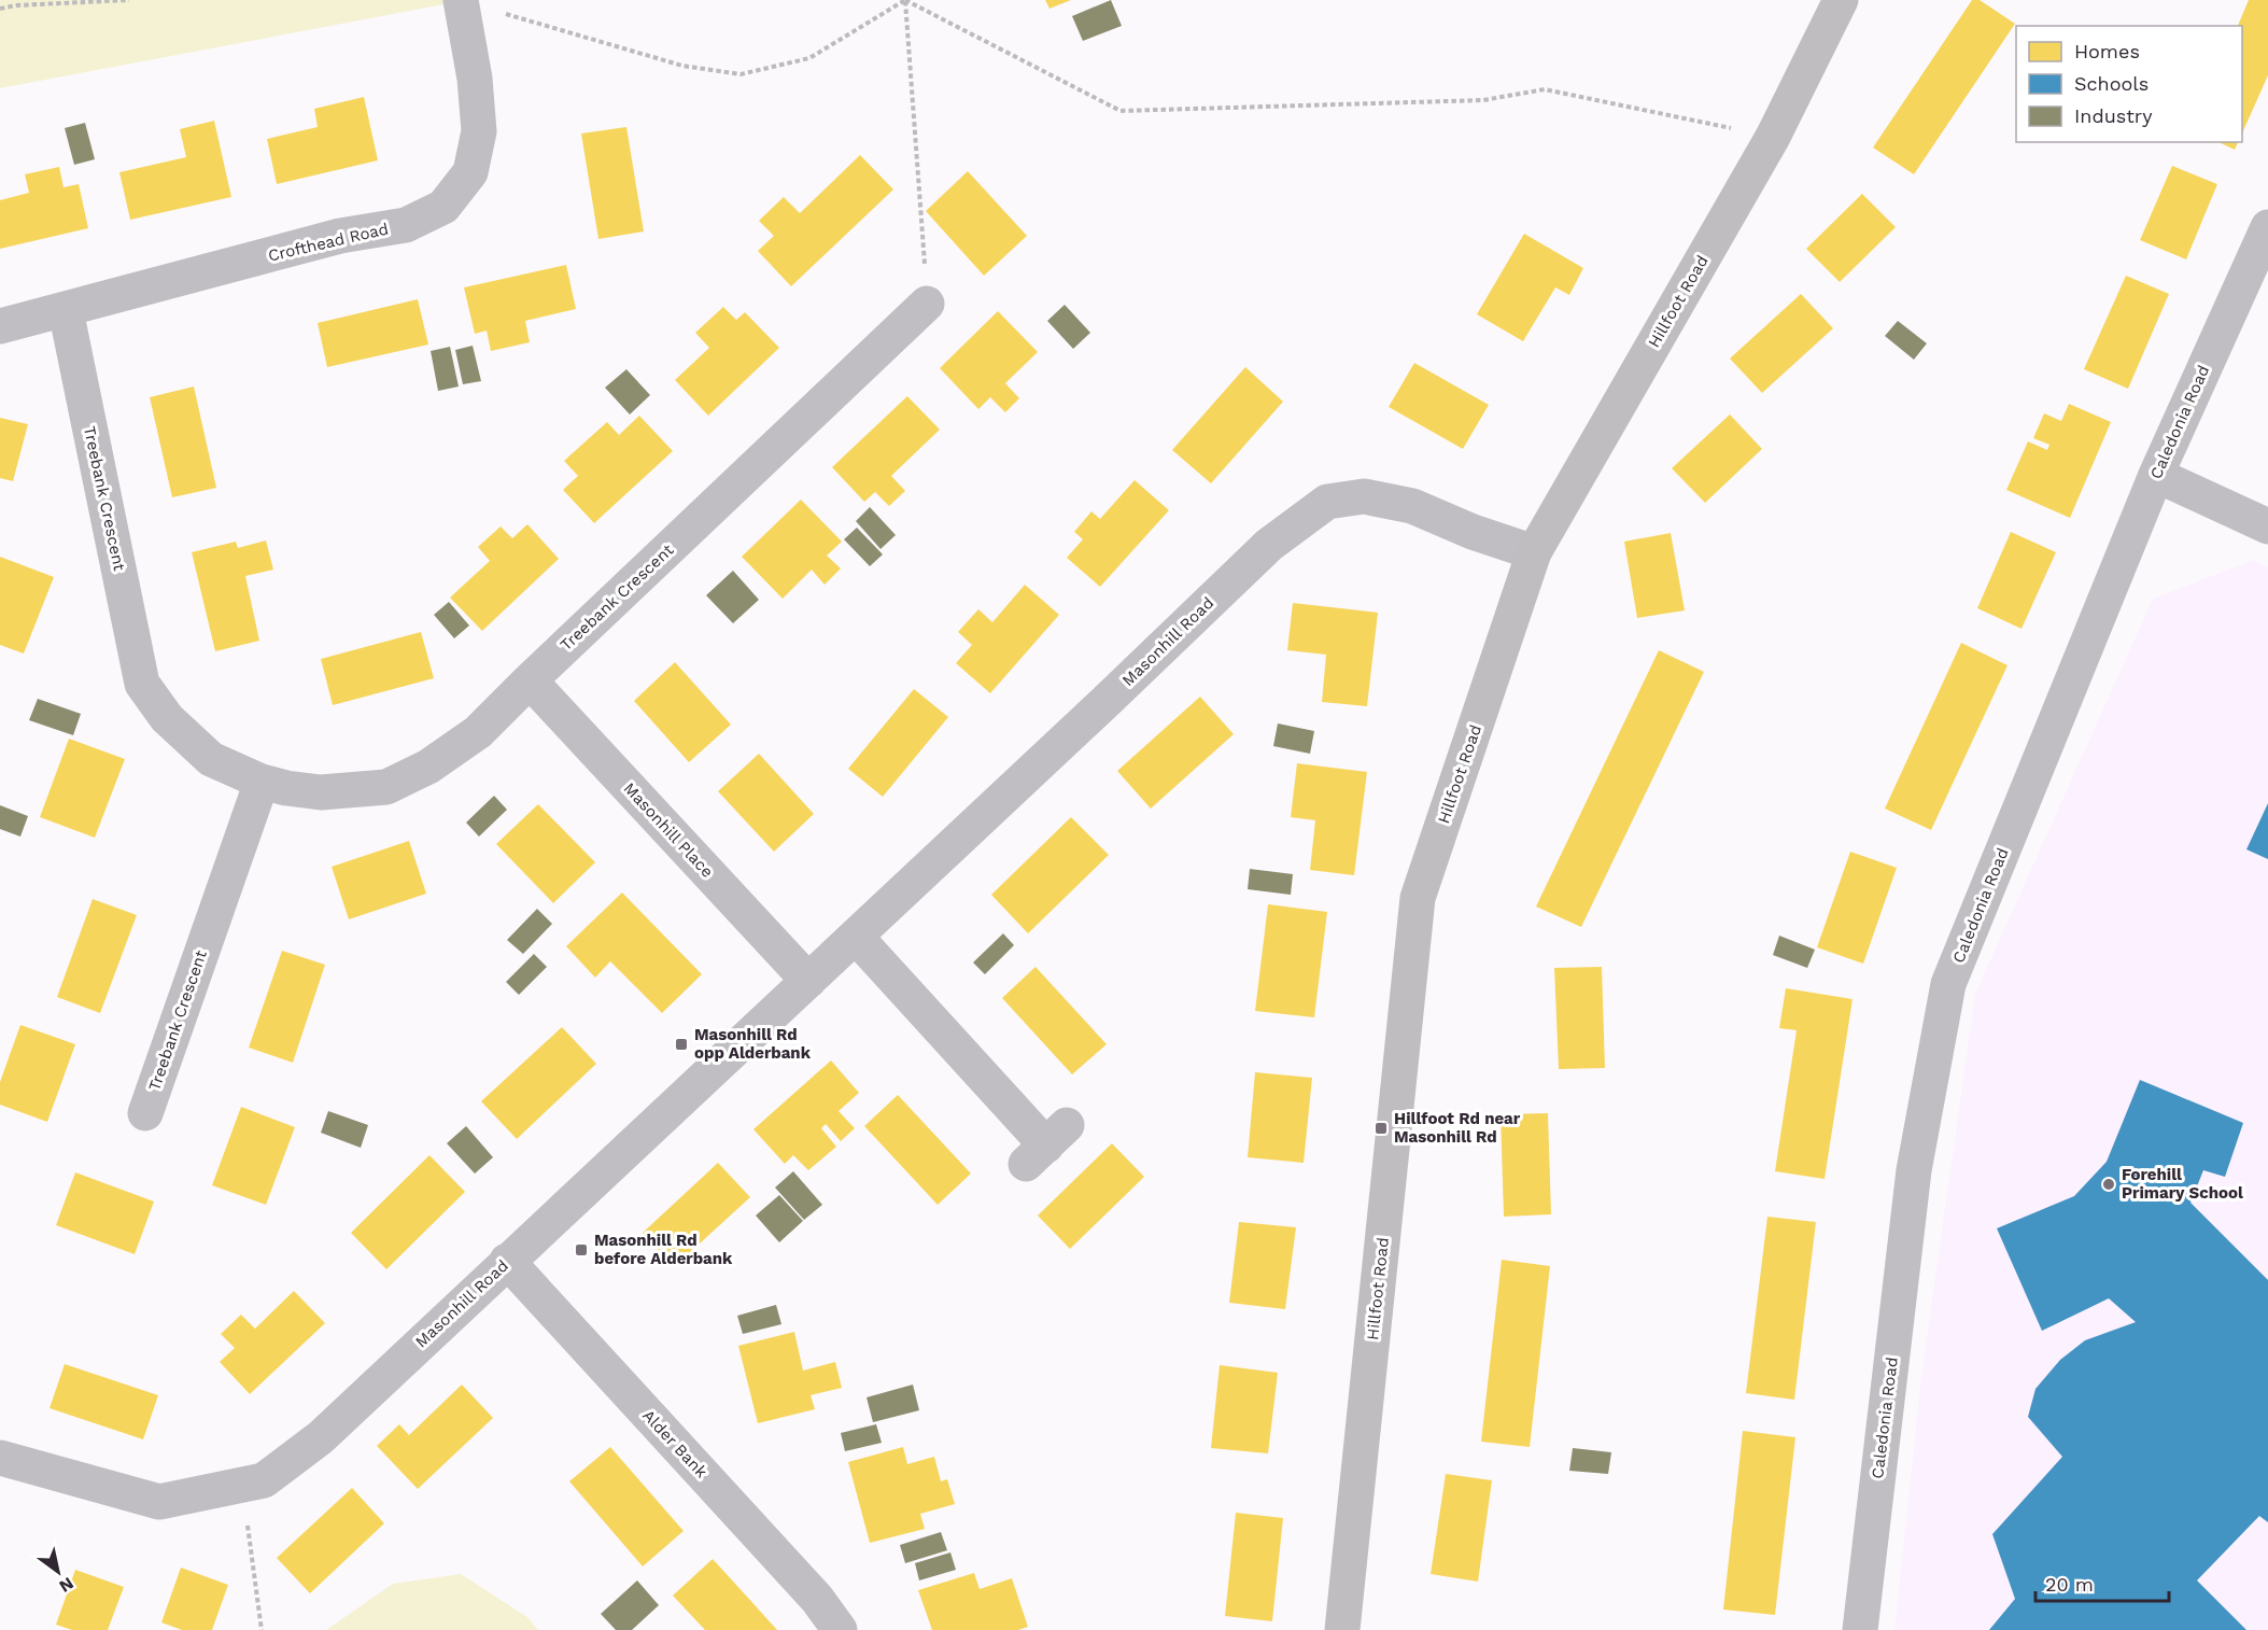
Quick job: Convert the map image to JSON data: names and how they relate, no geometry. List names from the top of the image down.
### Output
{
  "streets": {
    "street": [
      "Crofthead Road",
      "Hillfoot Road",
      "Caledonia Road",
      "Treebank Crescent",
      "Masonhill Road",
      "Masonhill Place",
      "Alder Bank"
    ]
  },
  "crossings": [
    ["Crofthead Road", "Treebank Crescent"],
    ["Hillfoot Road", "Masonhill Road"],
    ["Treebank Crescent", "Masonhill Place"],
    ["Masonhill Road", "Masonhill Place"],
    ["Masonhill Road", "Alder Bank"]
  ],
  "places": {
    "transit": ["Masonhill Rd opp Alderbank", "Hillfoot Rd near Masonhill Rd", "Masonhill Rd before Alderbank"],
    "other": ["Forehill Primary School"]
  },
  "legend": ["Homes", "Schools", "Industry"],
  "scale_bar": "20 m",
  "north": "bottom right"
}
